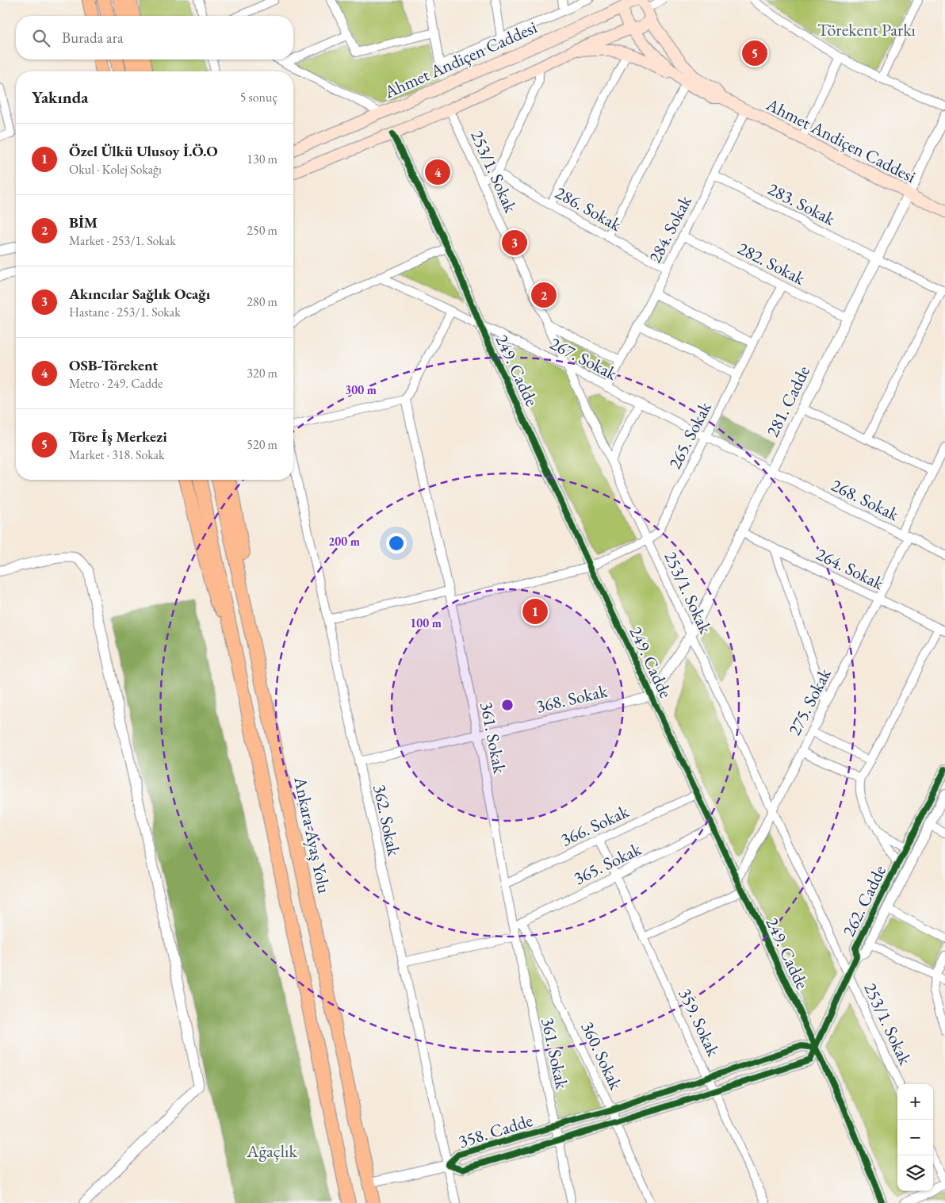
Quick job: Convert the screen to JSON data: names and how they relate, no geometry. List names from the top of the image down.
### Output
{
  "streets": {
    "highway": ["Ankara-Ayaş Yolu"],
    "main road": ["Ahmet Andiçen Caddesi"],
    "street": [
      "253/1. Sokak",
      "283. Sokak",
      "286. Sokak",
      "284. Sokak",
      "282. Sokak",
      "267. Sokak",
      "249. Cadde",
      "281. Cadde",
      "265. Sokak",
      "268. Sokak",
      "264. Sokak",
      "368. Sokak",
      "275. Sokak",
      "361. Sokak",
      "362. Sokak",
      "366. Sokak",
      "365. Sokak",
      "262. Cadde",
      "359. Sokak",
      "360. Sokak",
      "358. Cadde"
    ]
  },
  "crossings": [
    ["Ahmet Andiçen Caddesi", "284. Sokak"],
    ["Ahmet Andiçen Caddesi", "281. Cadde"],
    ["253/1. Sokak", "267. Sokak"],
    ["253/1. Sokak", "281. Cadde"],
    ["253/1. Sokak", "265. Sokak"],
    ["253/1. Sokak", "275. Sokak"],
    ["253/1. Sokak", "262. Cadde"],
    ["283. Sokak", "284. Sokak"],
    ["283. Sokak", "281. Cadde"],
    ["286. Sokak", "284. Sokak"],
    ["284. Sokak", "282. Sokak"],
    ["284. Sokak", "267. Sokak"],
    ["282. Sokak", "281. Cadde"],
    ["282. Sokak", "265. Sokak"],
    ["267. Sokak", "249. Cadde"],
    ["267. Sokak", "281. Cadde"],
    ["267. Sokak", "265. Sokak"],
    ["267. Sokak", "268. Sokak"],
    ["249. Cadde", "281. Cadde"],
    ["249. Cadde", "265. Sokak"],
    ["249. Cadde", "368. Sokak"],
    ["249. Cadde", "275. Sokak"],
    ["249. Cadde", "366. Sokak"],
    ["249. Cadde", "365. Sokak"],
    ["249. Cadde", "262. Cadde"],
    ["249. Cadde", "358. Cadde"],
    ["281. Cadde", "268. Sokak"],
    ["281. Cadde", "264. Sokak"],
    ["281. Cadde", "368. Sokak"],
    ["265. Sokak", "361. Sokak"],
    ["268. Sokak", "275. Sokak"],
    ["264. Sokak", "275. Sokak"],
    ["368. Sokak", "361. Sokak"],
    ["368. Sokak", "362. Sokak"],
    ["361. Sokak", "366. Sokak"],
    ["361. Sokak", "365. Sokak"],
    ["361. Sokak", "358. Cadde"],
    ["362. Sokak", "358. Cadde"],
    ["366. Sokak", "359. Sokak"],
    ["Ankara-Ayaş Yolu", "358. Cadde"],
    ["365. Sokak", "359. Sokak"],
    ["365. Sokak", "360. Sokak"],
    ["262. Cadde", "358. Cadde"],
    ["359. Sokak", "358. Cadde"],
    ["360. Sokak", "358. Cadde"]
  ],
  "parks": ["Törekent Parkı", "Ağaçlık"],
  "page": {
    "search": "Burada ara",
    "pins": [
      "5",
      "4",
      "3",
      "2",
      "1"
    ],
    "heading": ["Yakında", "5 sonuç"],
    "list": [
      {
        "mark": "1",
        "name": "Özel Ülkü Ulusoy İ.Ö.O",
        "note": "Okul · Kolej Sokağı",
        "value": "130 m"
      },
      {
        "mark": "2",
        "name": "BİM",
        "note": "Market · 253/1. Sokak",
        "value": "250 m"
      },
      {
        "mark": "3",
        "name": "Akıncılar Sağlık Ocağı",
        "note": "Hastane · 253/1. Sokak",
        "value": "280 m"
      },
      {
        "mark": "4",
        "name": "OSB-Törekent",
        "note": "Metro · 249. Cadde",
        "value": "320 m"
      },
      {
        "mark": "5",
        "name": "Töre İş Merkezi",
        "note": "Market · 318. Sokak",
        "value": "520 m"
      }
    ],
    "map_buttons": ["+", "−"]
  },
  "rings": ["300 m", "200 m", "100 m"]
}
